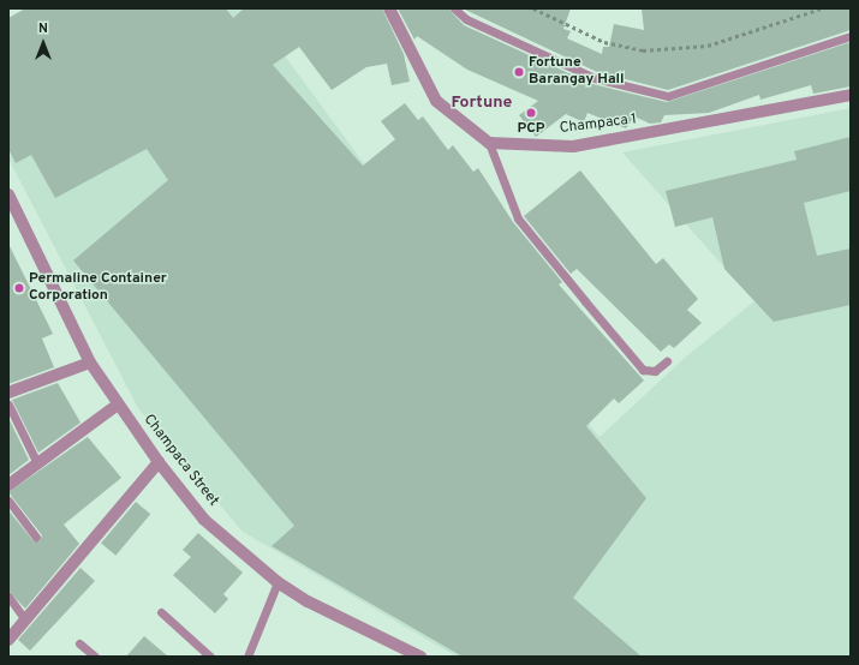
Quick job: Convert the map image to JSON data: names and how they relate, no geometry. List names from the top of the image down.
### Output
{
  "streets": {
    "street": ["Champaca 1", "Champaca Street"]
  },
  "districts": ["Fortune"],
  "places": ["Fortune Barangay Hall", "PCP", "Permaline Container Corporation"],
  "north": "top"
}
